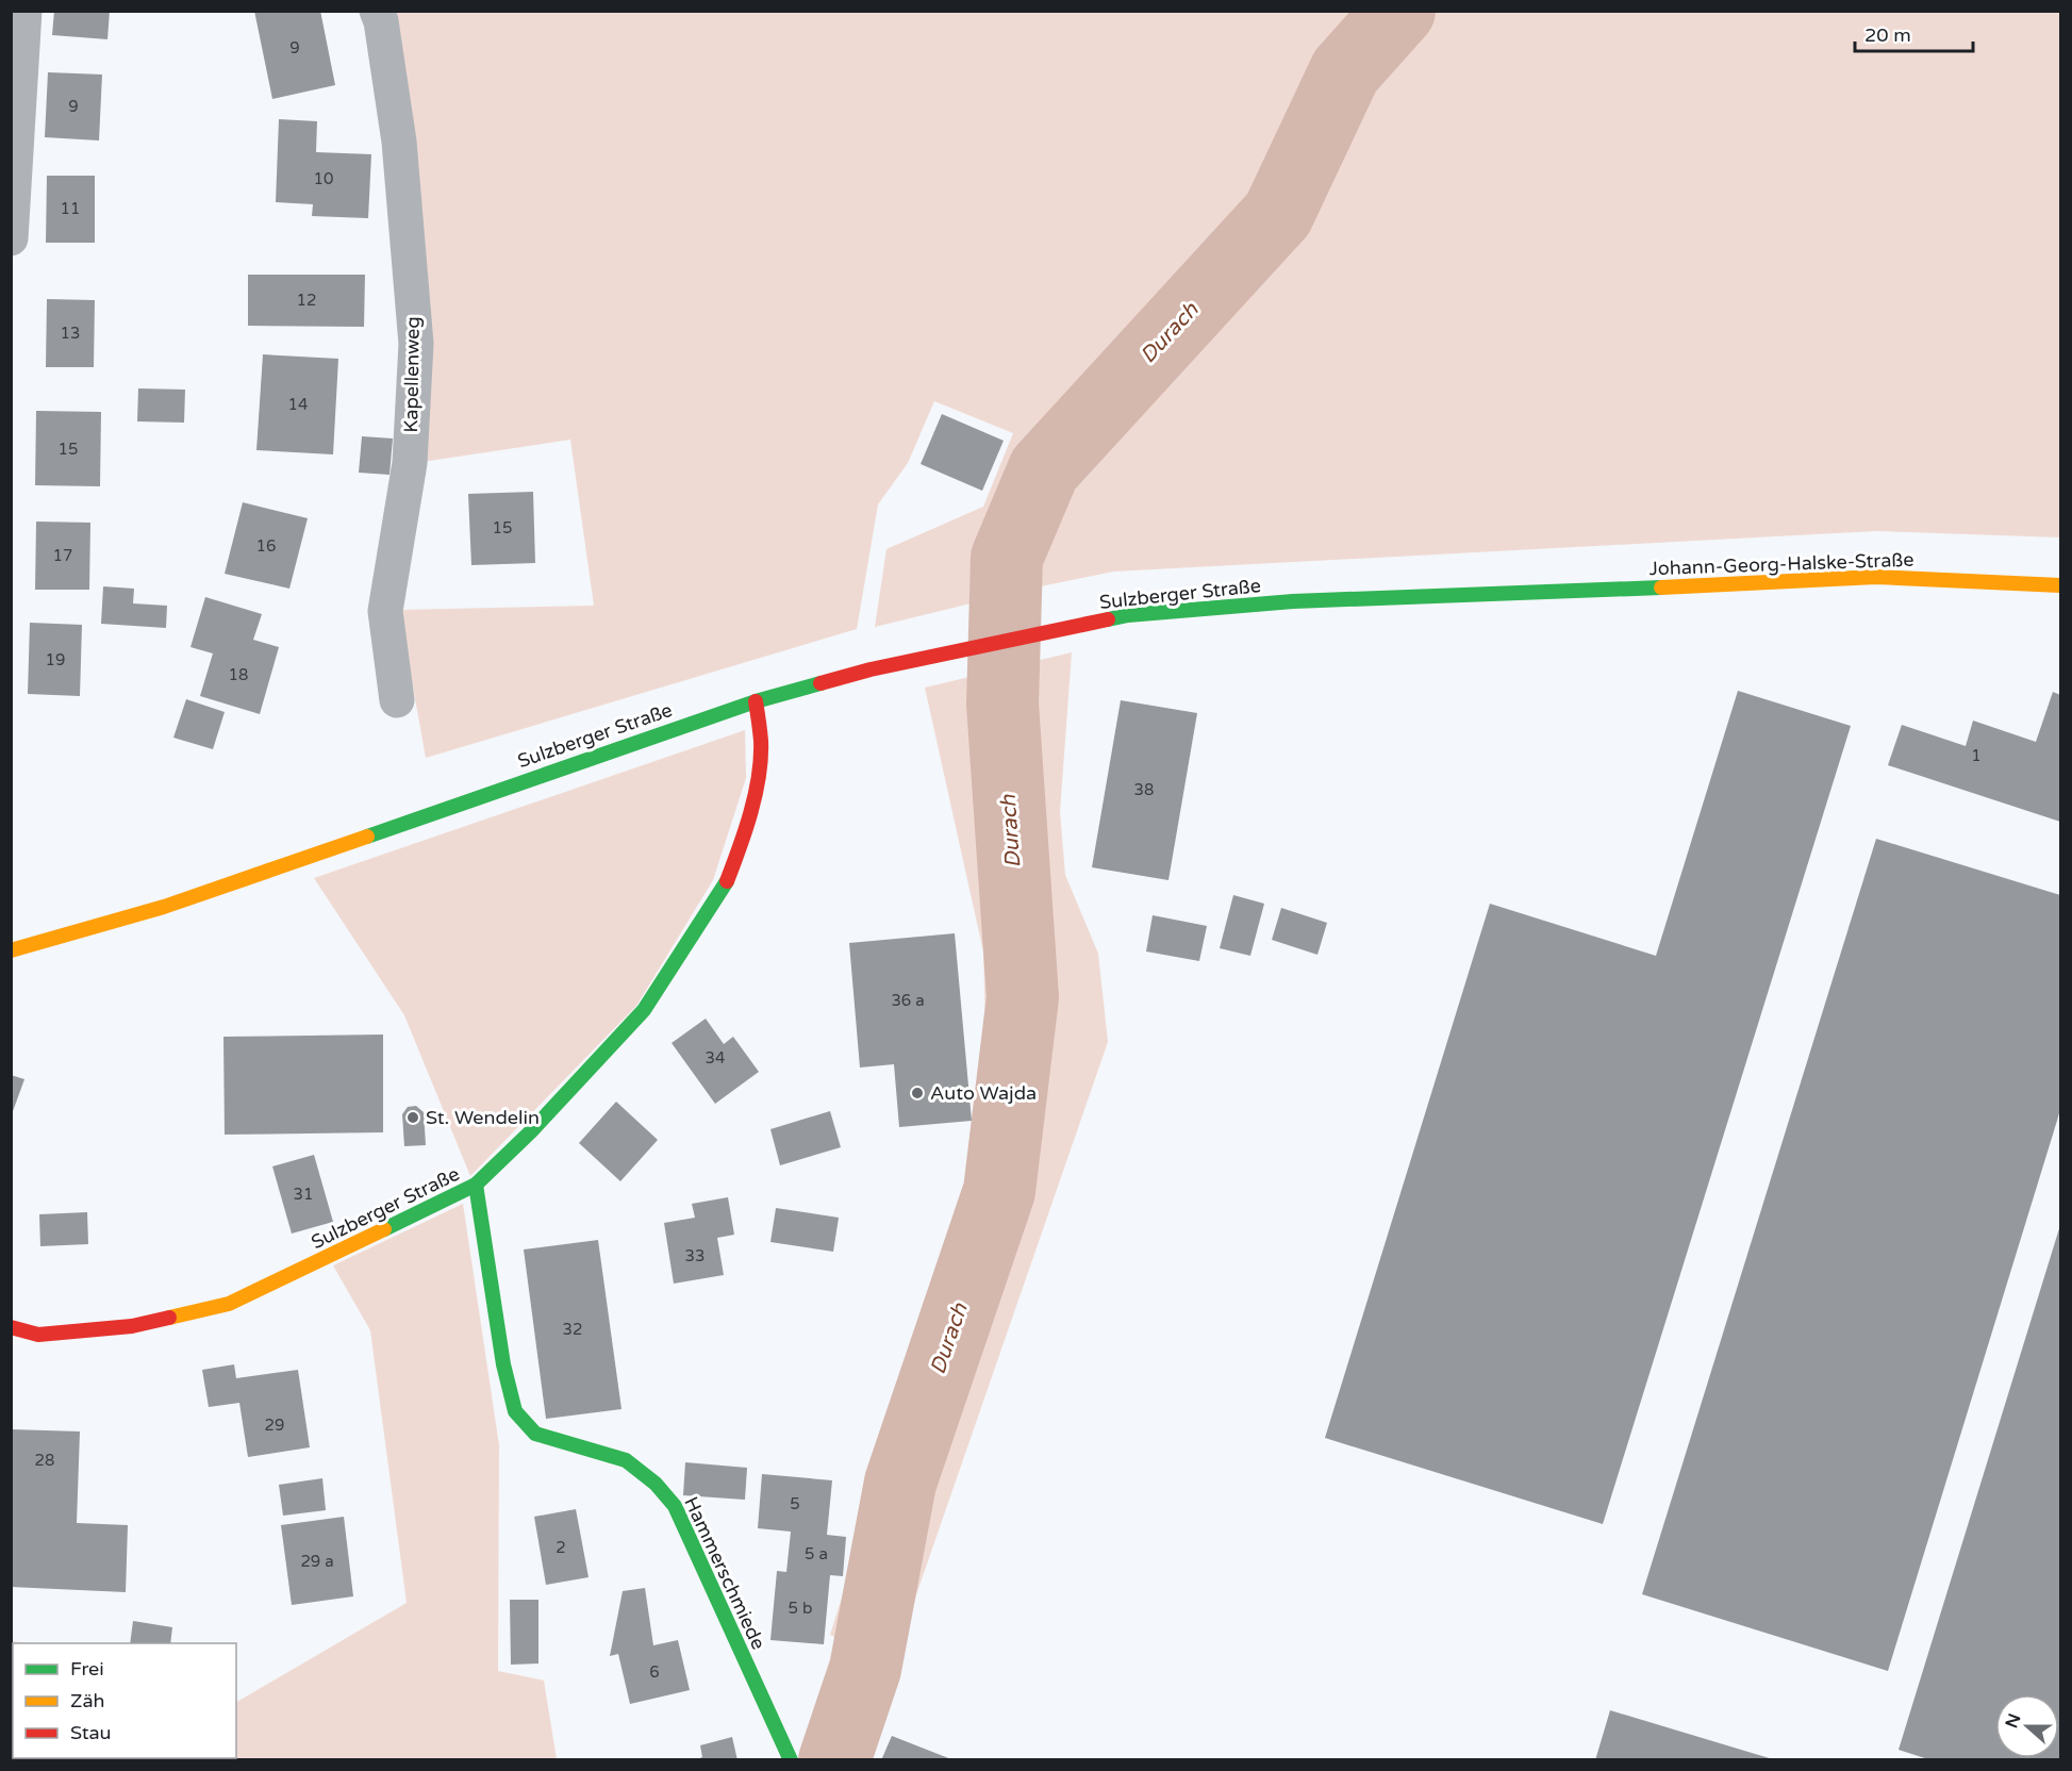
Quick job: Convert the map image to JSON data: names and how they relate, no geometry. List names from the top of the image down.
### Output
{
  "streets": {
    "street": [
      "Kapellenweg",
      "Johann-Georg-Halske-Straße",
      "Sulzberger Straße",
      "Hammerschmiede"
    ]
  },
  "crossings": [
    ["Johann-Georg-Halske-Straße", "Sulzberger Straße"],
    ["Sulzberger Straße", "Hammerschmiede"]
  ],
  "water": ["Durach"],
  "places": ["Auto Wajda", "St. Wendelin"],
  "house_numbers": [
    "9",
    "9",
    "10",
    "11",
    "12",
    "13",
    "14",
    "15",
    "15",
    "16",
    "17",
    "19",
    "18",
    "1",
    "38",
    "36 a",
    "34",
    "31",
    "33",
    "32",
    "29",
    "28",
    "5",
    "2",
    "5 a",
    "29 a",
    "5 b",
    "6"
  ],
  "legend": ["Frei", "Zäh", "Stau"],
  "scale_bar": "20 m",
  "north": "left"
}
